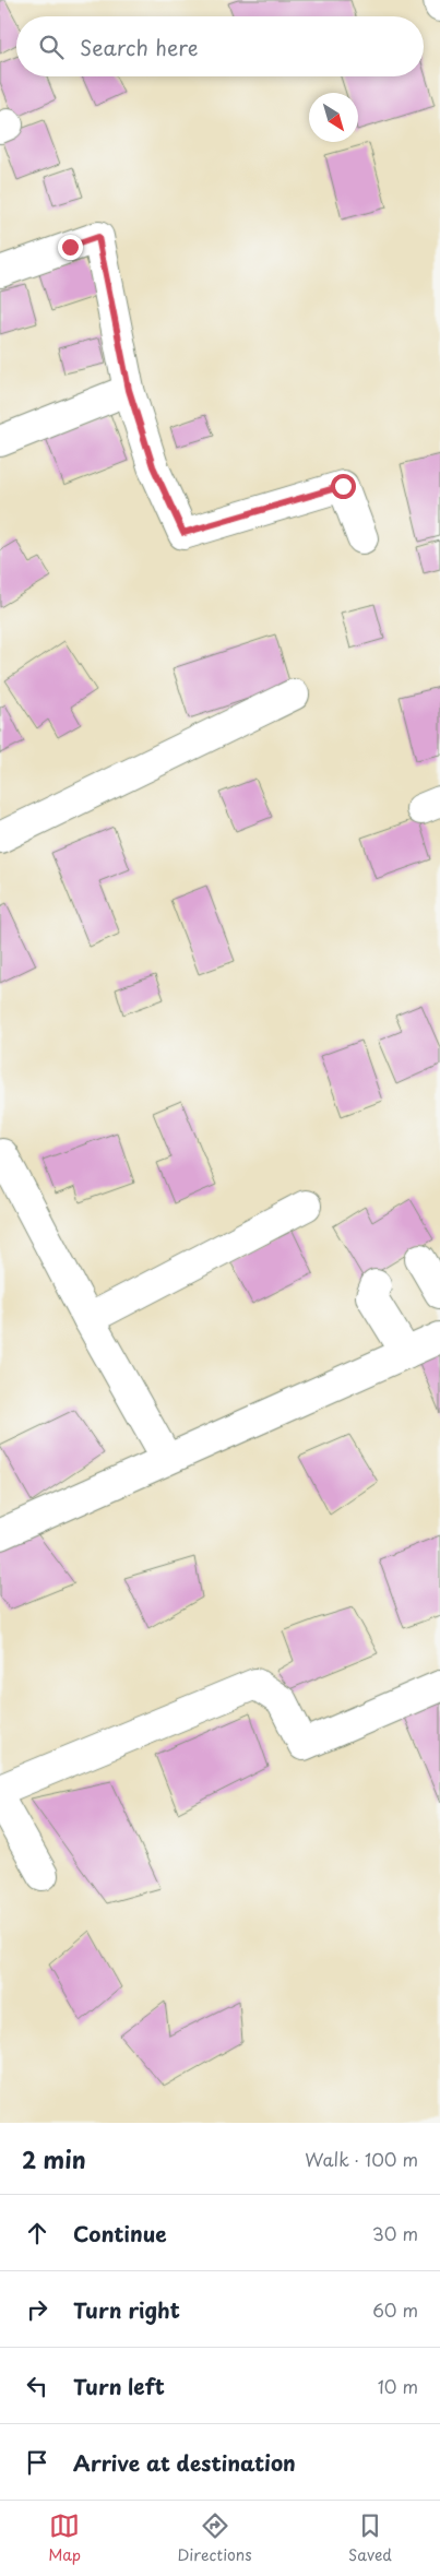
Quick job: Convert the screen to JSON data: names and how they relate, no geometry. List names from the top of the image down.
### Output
{
  "north": "bottom right",
  "page": {
    "search": "Search here",
    "heading": ["2 min", "Walk · 100 m"],
    "list": [
      ["Continue", "30 m"],
      ["Turn right", "60 m"],
      ["Turn left", "10 m"],
      "Arrive at destination"
    ],
    "nav": ["Map", "Directions", "Saved"]
  }
}
